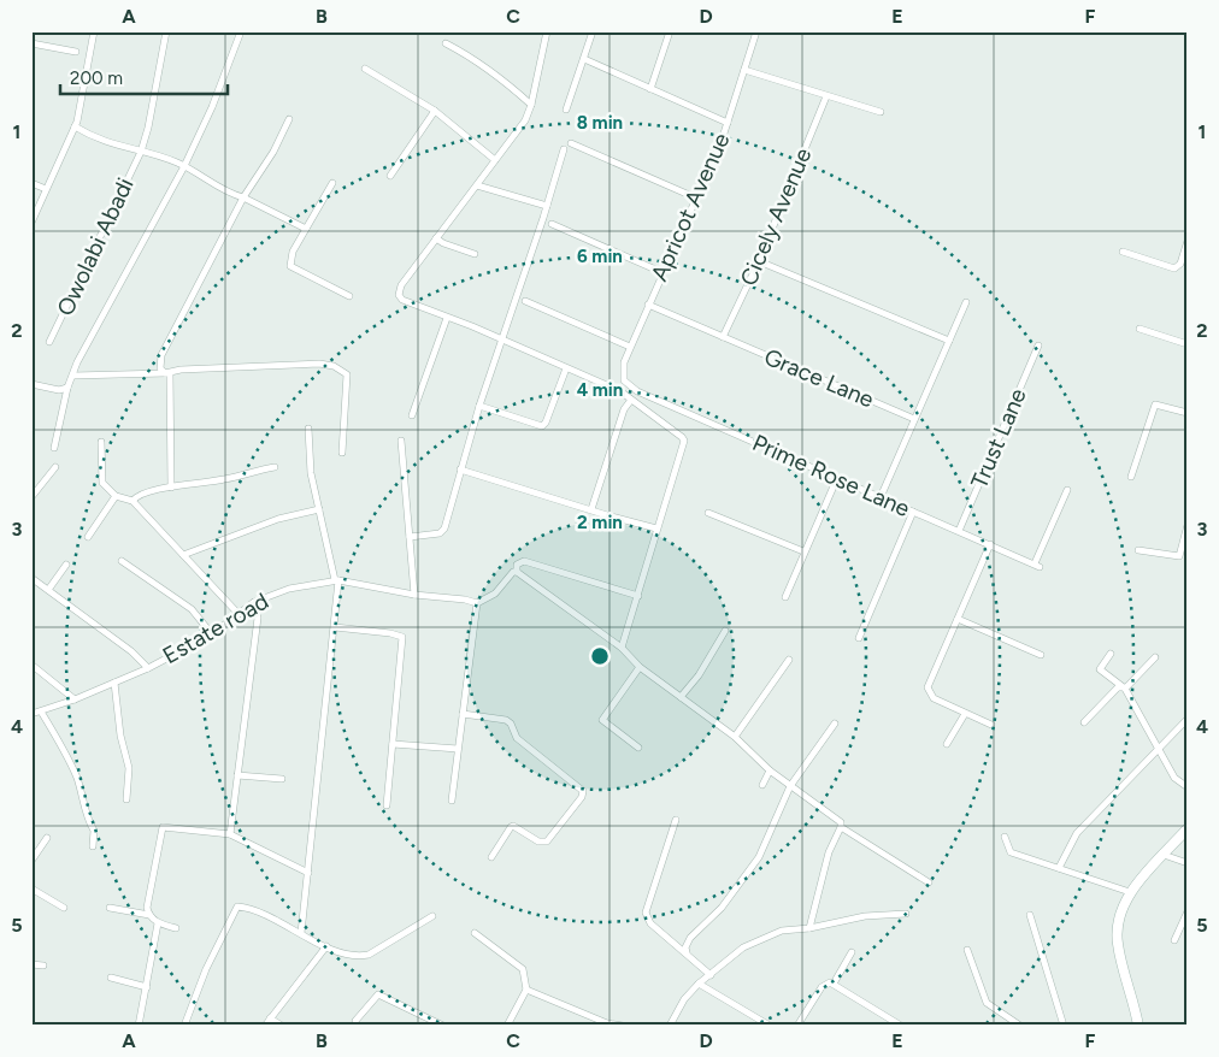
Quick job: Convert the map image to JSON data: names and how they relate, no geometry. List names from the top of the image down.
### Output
{
  "streets": {
    "street": [
      "Apricot Avenue",
      "Cicely Avenue",
      "Owolabi Abadi",
      "Grace Lane",
      "Trust Lane",
      "Prime Rose Lane",
      "Estate road"
    ]
  },
  "crossings": [
    ["Apricot Avenue", "Grace Lane"],
    ["Apricot Avenue", "Prime Rose Lane"],
    ["Cicely Avenue", "Grace Lane"],
    ["Trust Lane", "Prime Rose Lane"]
  ],
  "scale_bar": "200 m",
  "grid": {
    "columns": [
      "A",
      "B",
      "C",
      "D",
      "E",
      "F"
    ],
    "rows": [
      "1",
      "2",
      "3",
      "4",
      "5"
    ]
  },
  "rings": [
    "8 min",
    "6 min",
    "4 min",
    "2 min"
  ]
}
